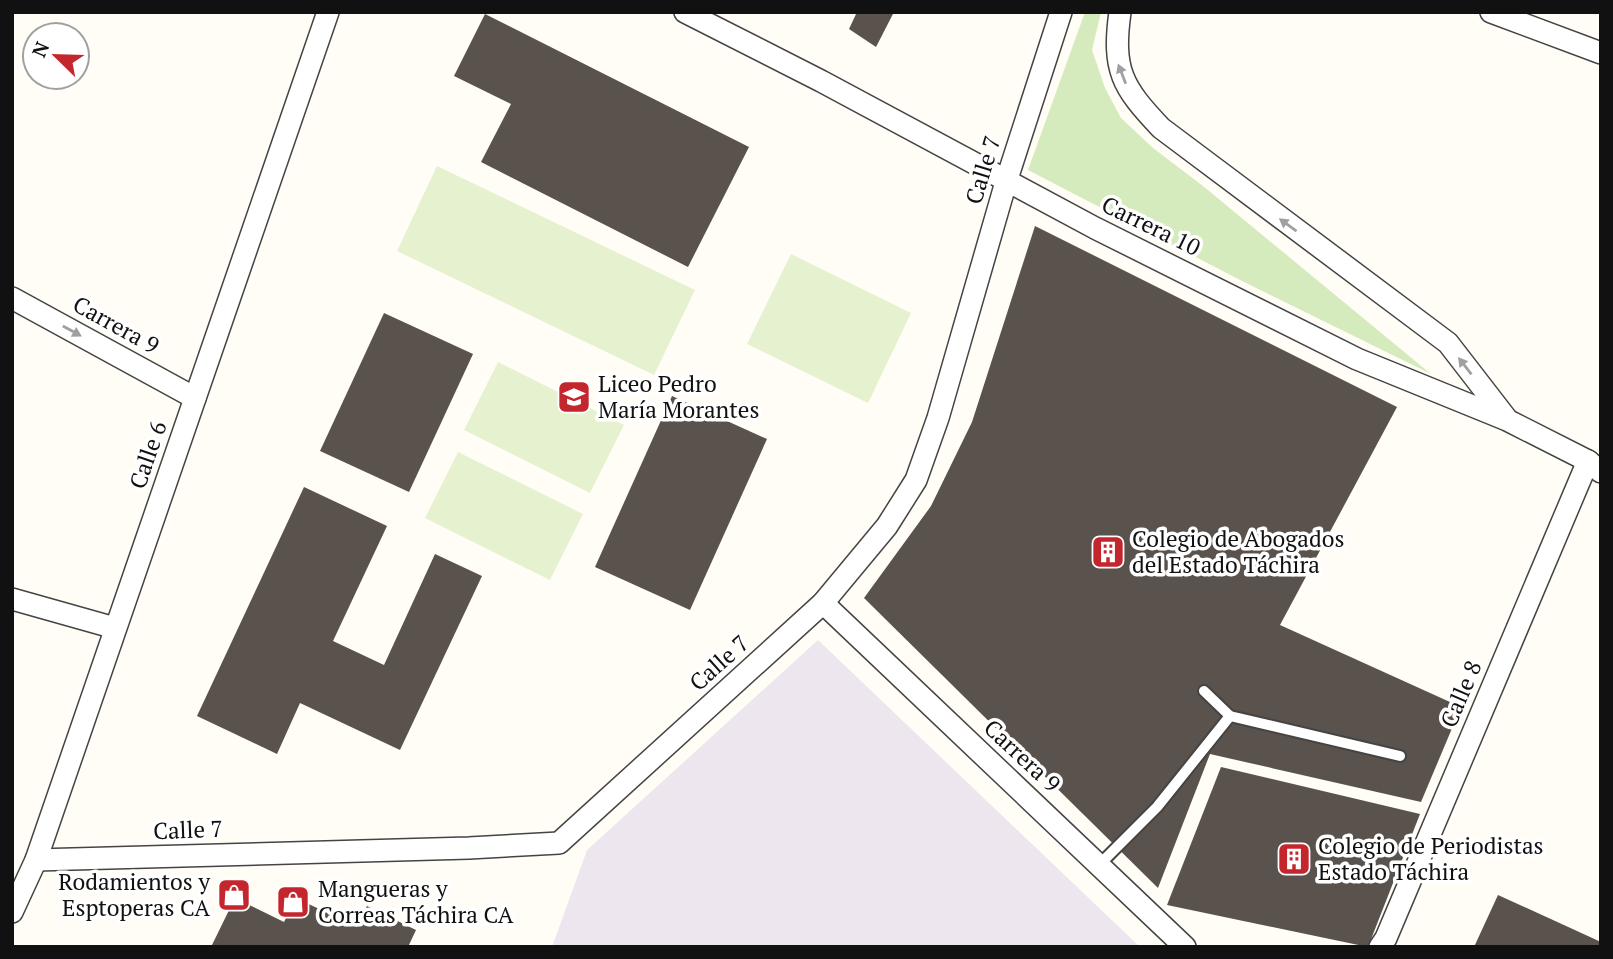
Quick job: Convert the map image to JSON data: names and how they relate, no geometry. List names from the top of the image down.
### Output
{
  "streets": {
    "street": [
      "Calle 7",
      "Carrera 10",
      "Carrera 9",
      "Calle 6",
      "Calle 8"
    ]
  },
  "crossings": [
    ["Calle 7", "Carrera 10"],
    ["Calle 7", "Carrera 9"],
    ["Calle 7", "Calle 6"],
    ["Carrera 10", "Calle 8"],
    ["Carrera 9", "Calle 6"]
  ],
  "places": {
    "school or university": ["Liceo Pedro María Morantes"],
    "building": ["Colegio de Abogados del Estado Táchira", "Colegio de Periodistas Estado Táchira"],
    "shop": ["Rodamientos y Esptoperas CA", "Mangueras y Correas Táchira CA"]
  },
  "north": "top left"
}
